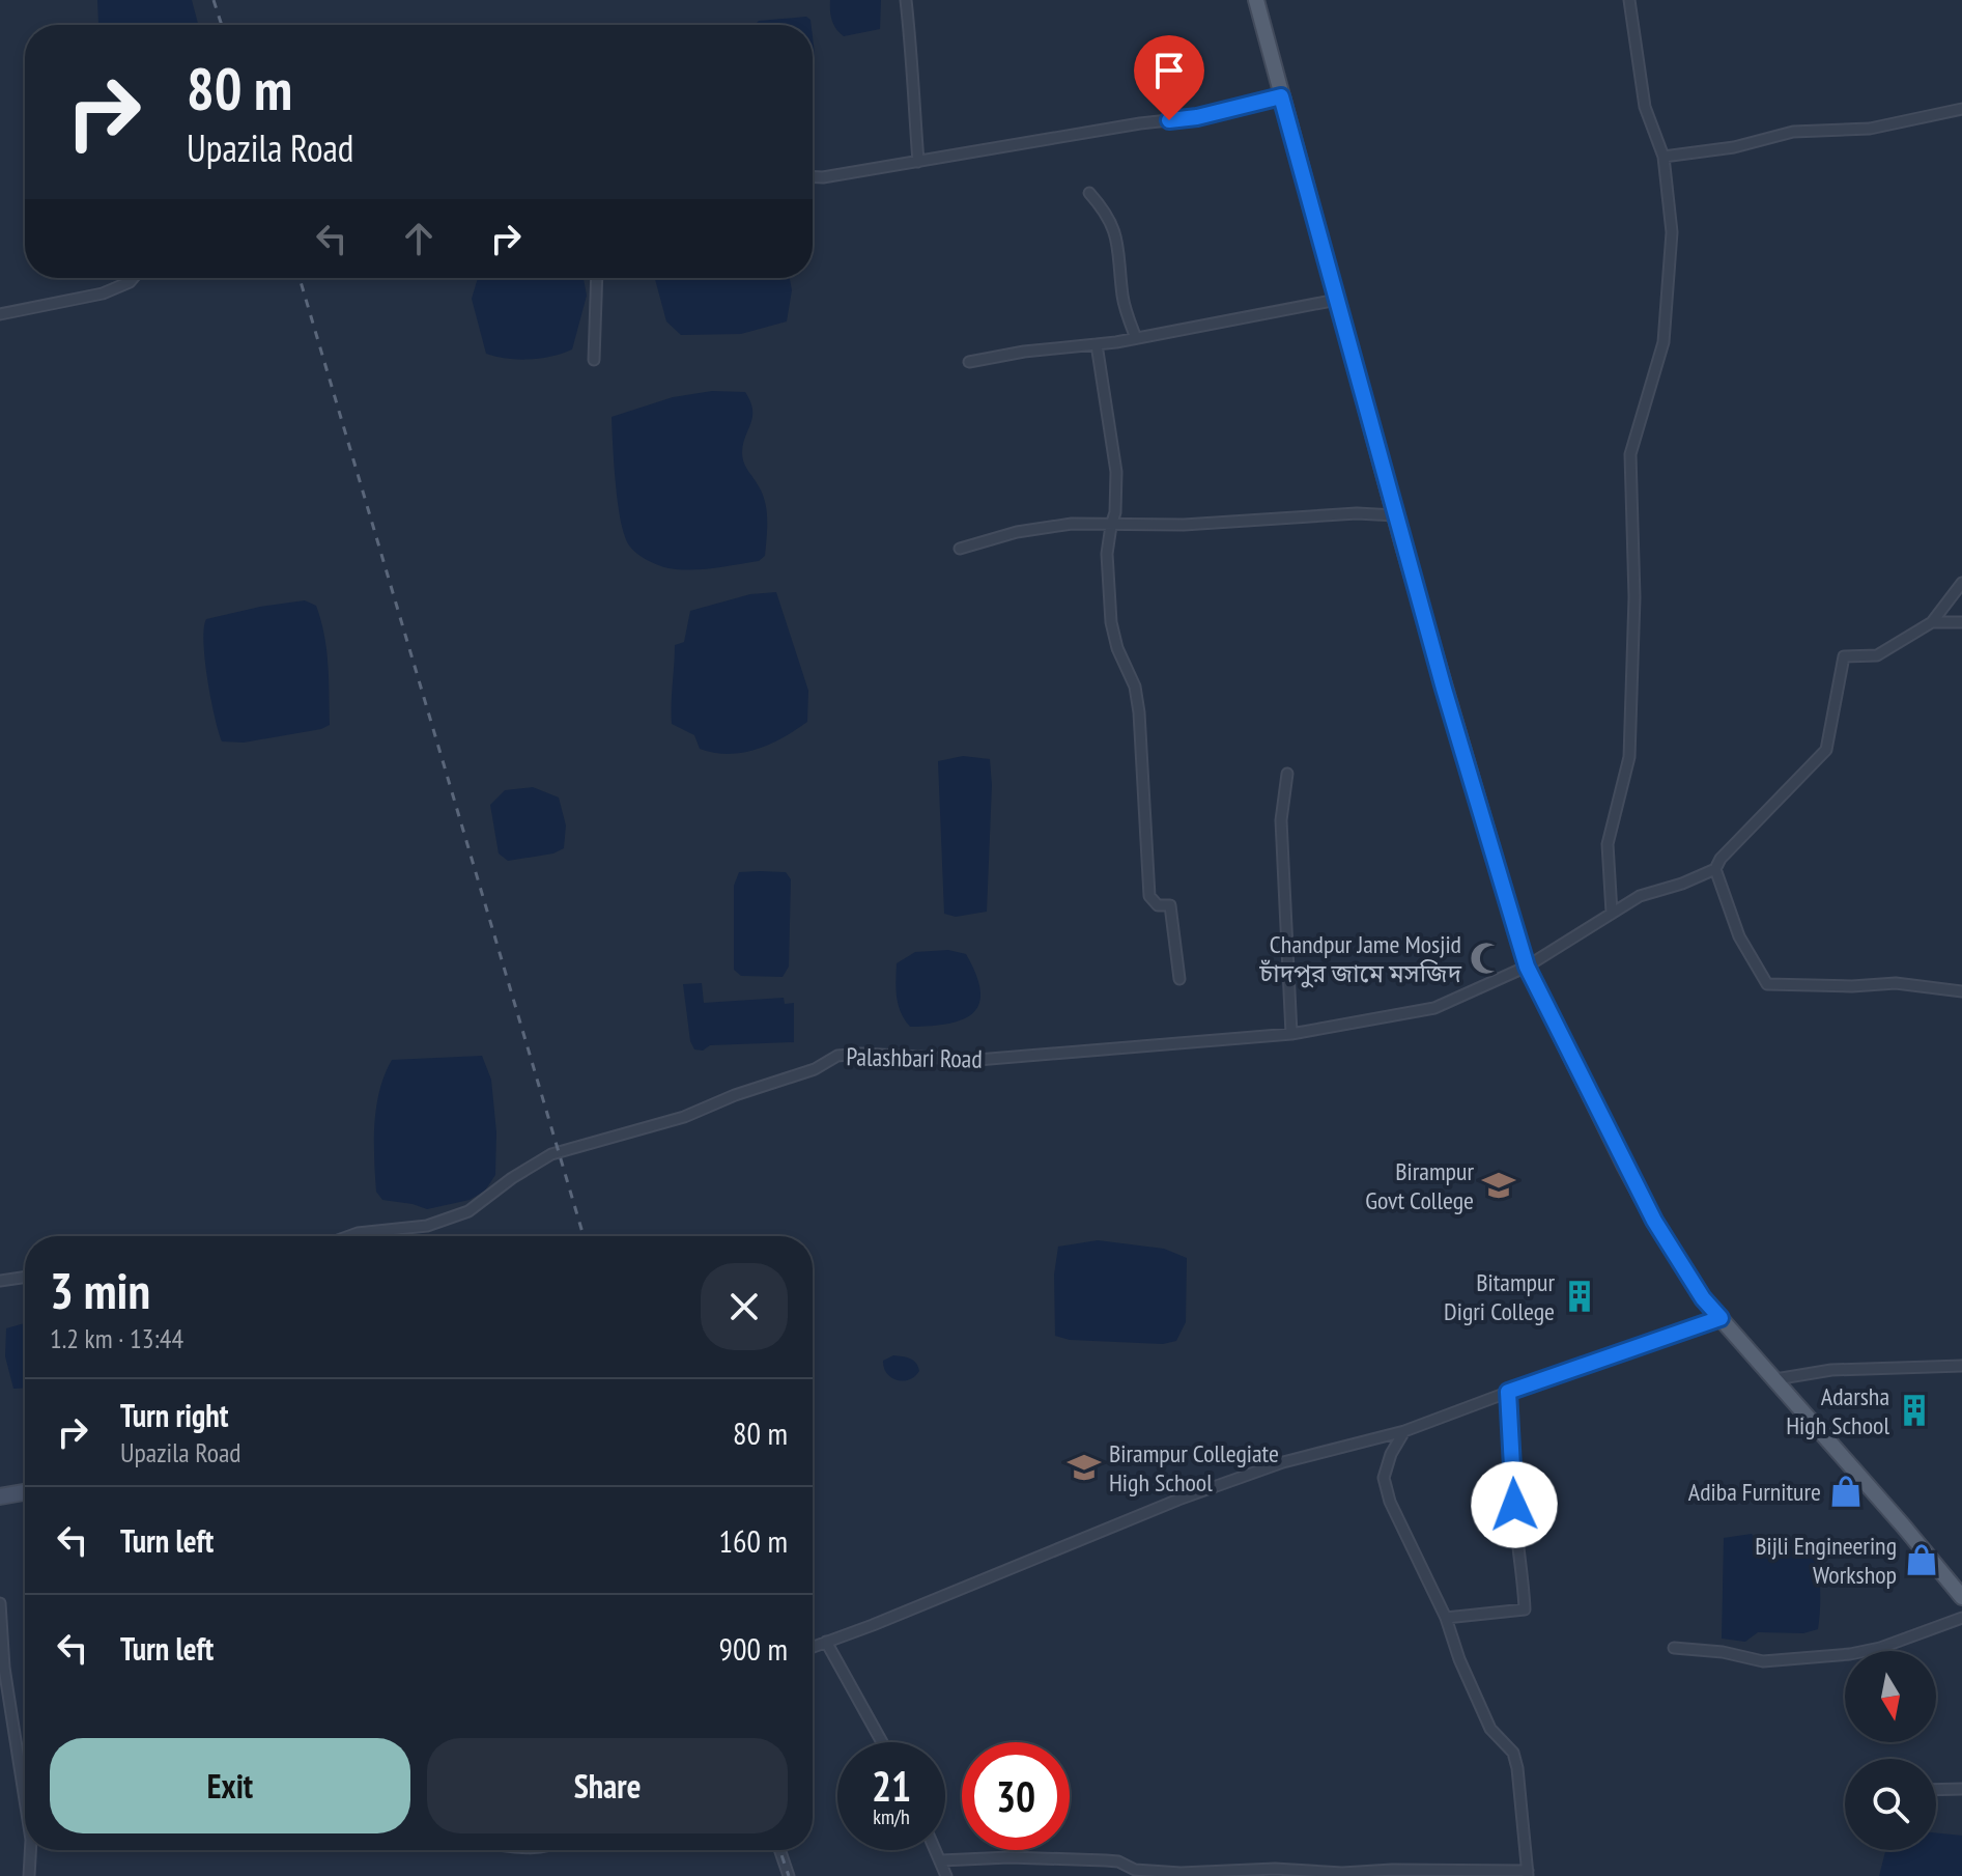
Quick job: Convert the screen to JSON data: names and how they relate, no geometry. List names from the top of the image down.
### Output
{
  "streets": {
    "street": ["Palashbari Road"]
  },
  "places": {
    "mosque": ["Chandpur Jame Mosjid চাঁদপুর জামে মসজিদ"],
    "school or university": ["Birampur Govt College", "Birampur Collegiate High School"],
    "building": ["Bitampur Digri College", "Adarsha High School"],
    "shop": ["Adiba Furniture", "Bijli Engineering Workshop"]
  },
  "north": "bottom",
  "page": {
    "turn": ["80 m", "Upazila Road"],
    "heading": ["3 min", "1.2 km · 13:44"],
    "list": [
      {
        "name": "Turn right",
        "note": "Upazila Road",
        "value": "80 m"
      },
      {
        "name": "Turn left",
        "value": "160 m"
      },
      {
        "name": "Turn left",
        "value": "900 m"
      }
    ],
    "buttons": ["Exit", "Share"],
    "speed": "21 km/h",
    "limit": "30"
  }
}
